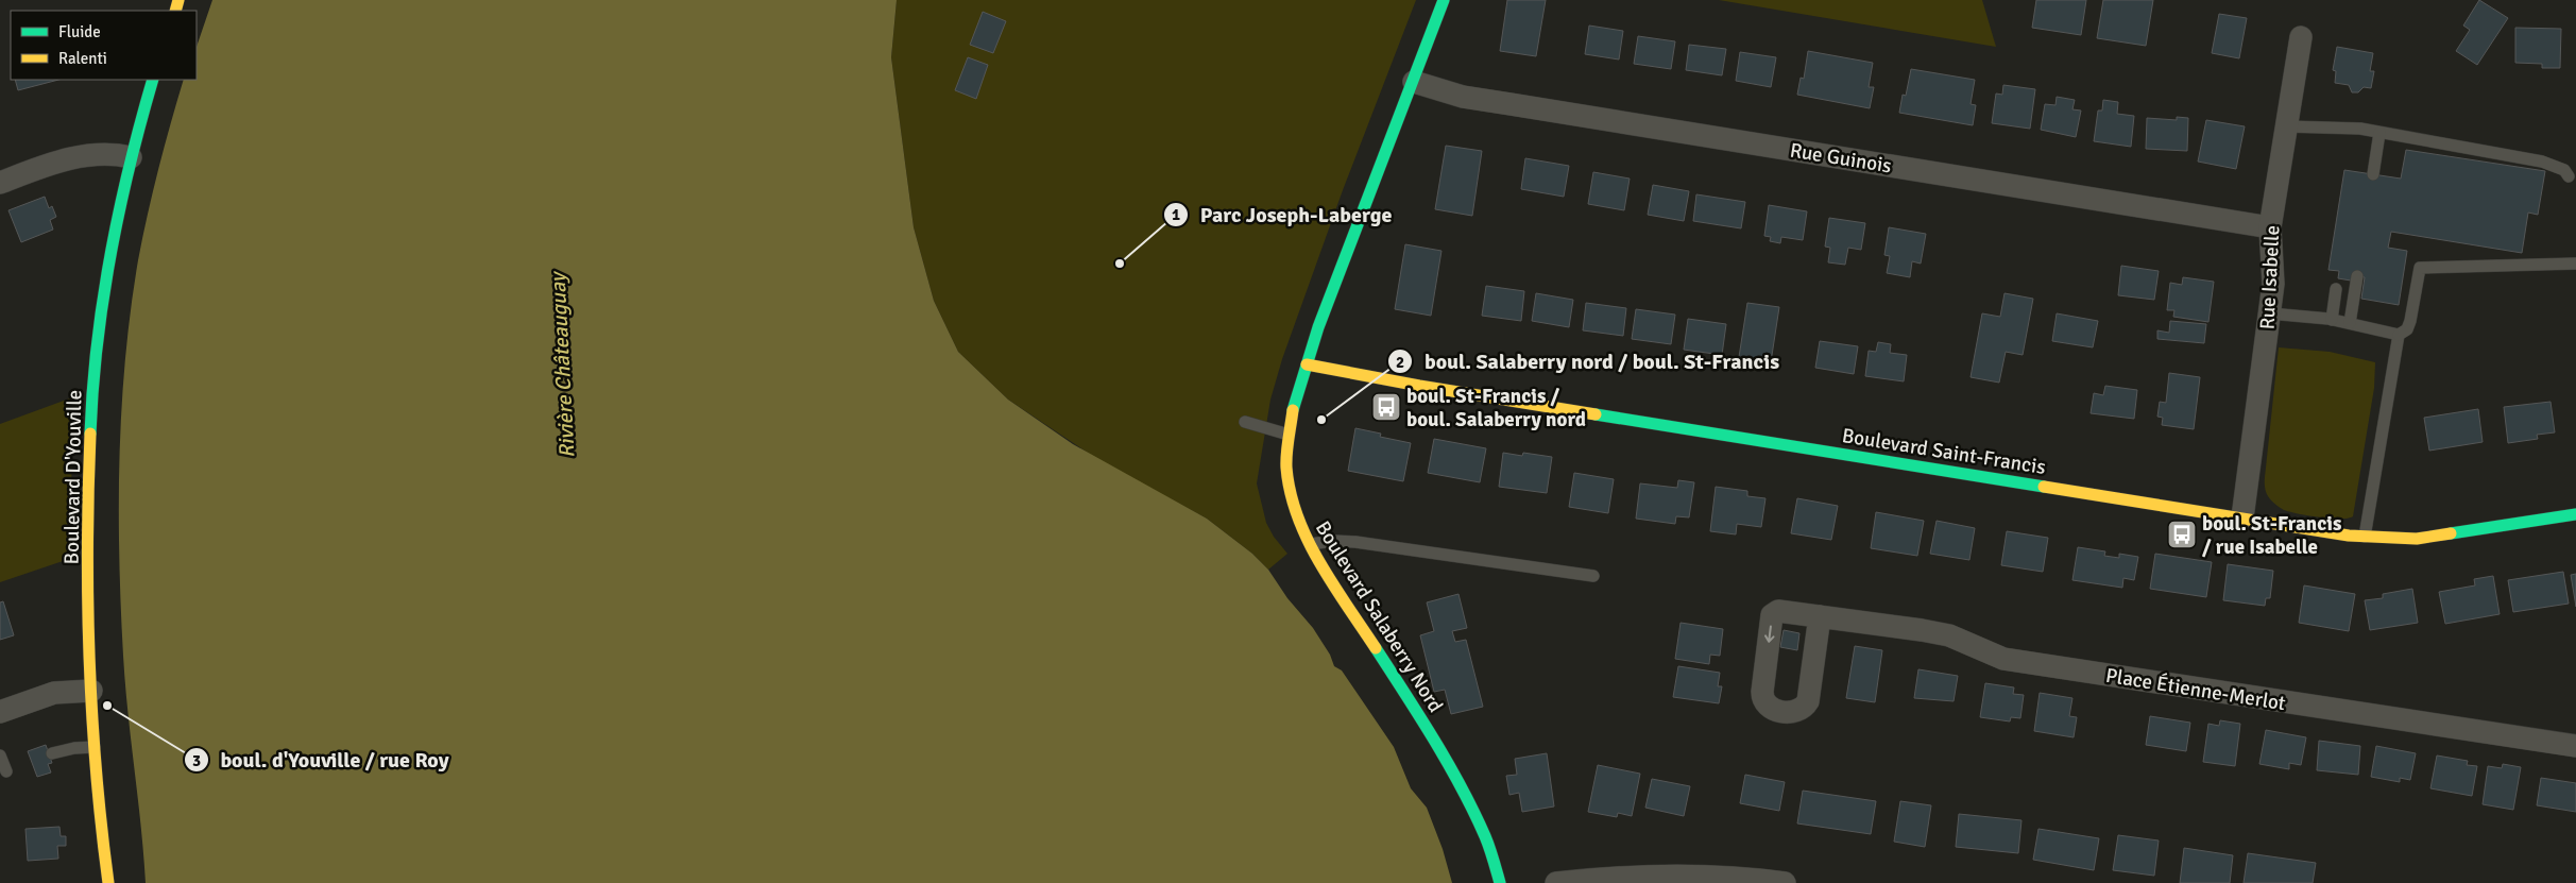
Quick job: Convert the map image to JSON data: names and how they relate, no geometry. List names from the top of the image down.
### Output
{
  "streets": {
    "street": [
      "Rue Guinois",
      "Rue Isabelle",
      "Boulevard Saint-Francis",
      "Boulevard D'Youville",
      "Boulevard Salaberry Nord",
      "Place Étienne-Merlot"
    ]
  },
  "crossings": [
    ["Rue Guinois", "Rue Isabelle"],
    ["Rue Guinois", "Boulevard Salaberry Nord"],
    ["Rue Isabelle", "Boulevard Saint-Francis"],
    ["Boulevard Saint-Francis", "Boulevard Salaberry Nord"]
  ],
  "water": ["Rivière Châteauguay"],
  "places": {
    "other": ["Parc Joseph-Laberge", "boul. Salaberry nord / boul. St-Francis", "boul. d'Youville / rue Roy"],
    "bus stop": ["boul. St-Francis / boul. Salaberry nord", "boul. St-Francis / rue Isabelle"]
  },
  "legend": ["Fluide", "Ralenti"]
}
